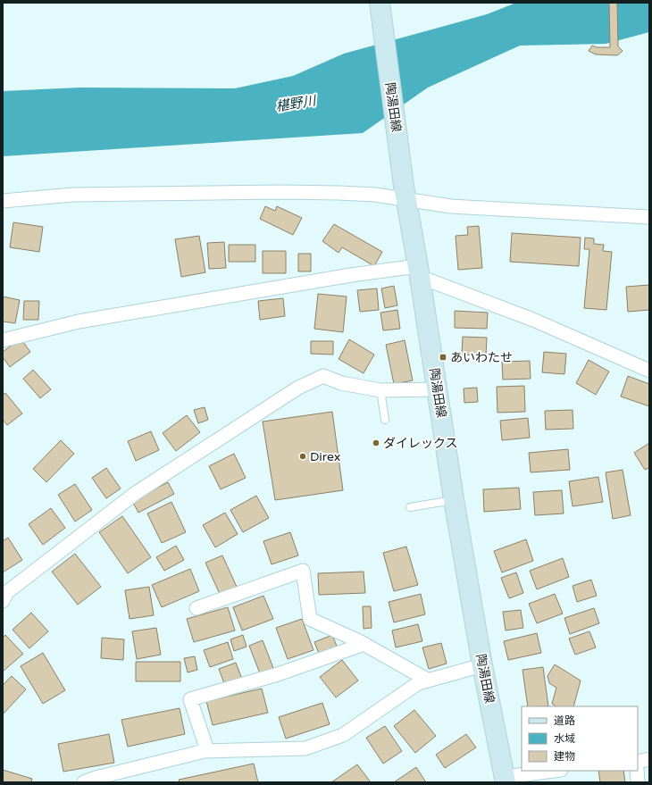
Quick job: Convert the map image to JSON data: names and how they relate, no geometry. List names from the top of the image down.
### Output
{
  "streets": {
    "main road": ["陶湯田線"]
  },
  "water": ["椹野川"],
  "places": {
    "transit": ["あいわたせ"],
    "other": ["ダイレックス", "Direx"]
  },
  "legend": ["道路", "水域", "建物"]
}
